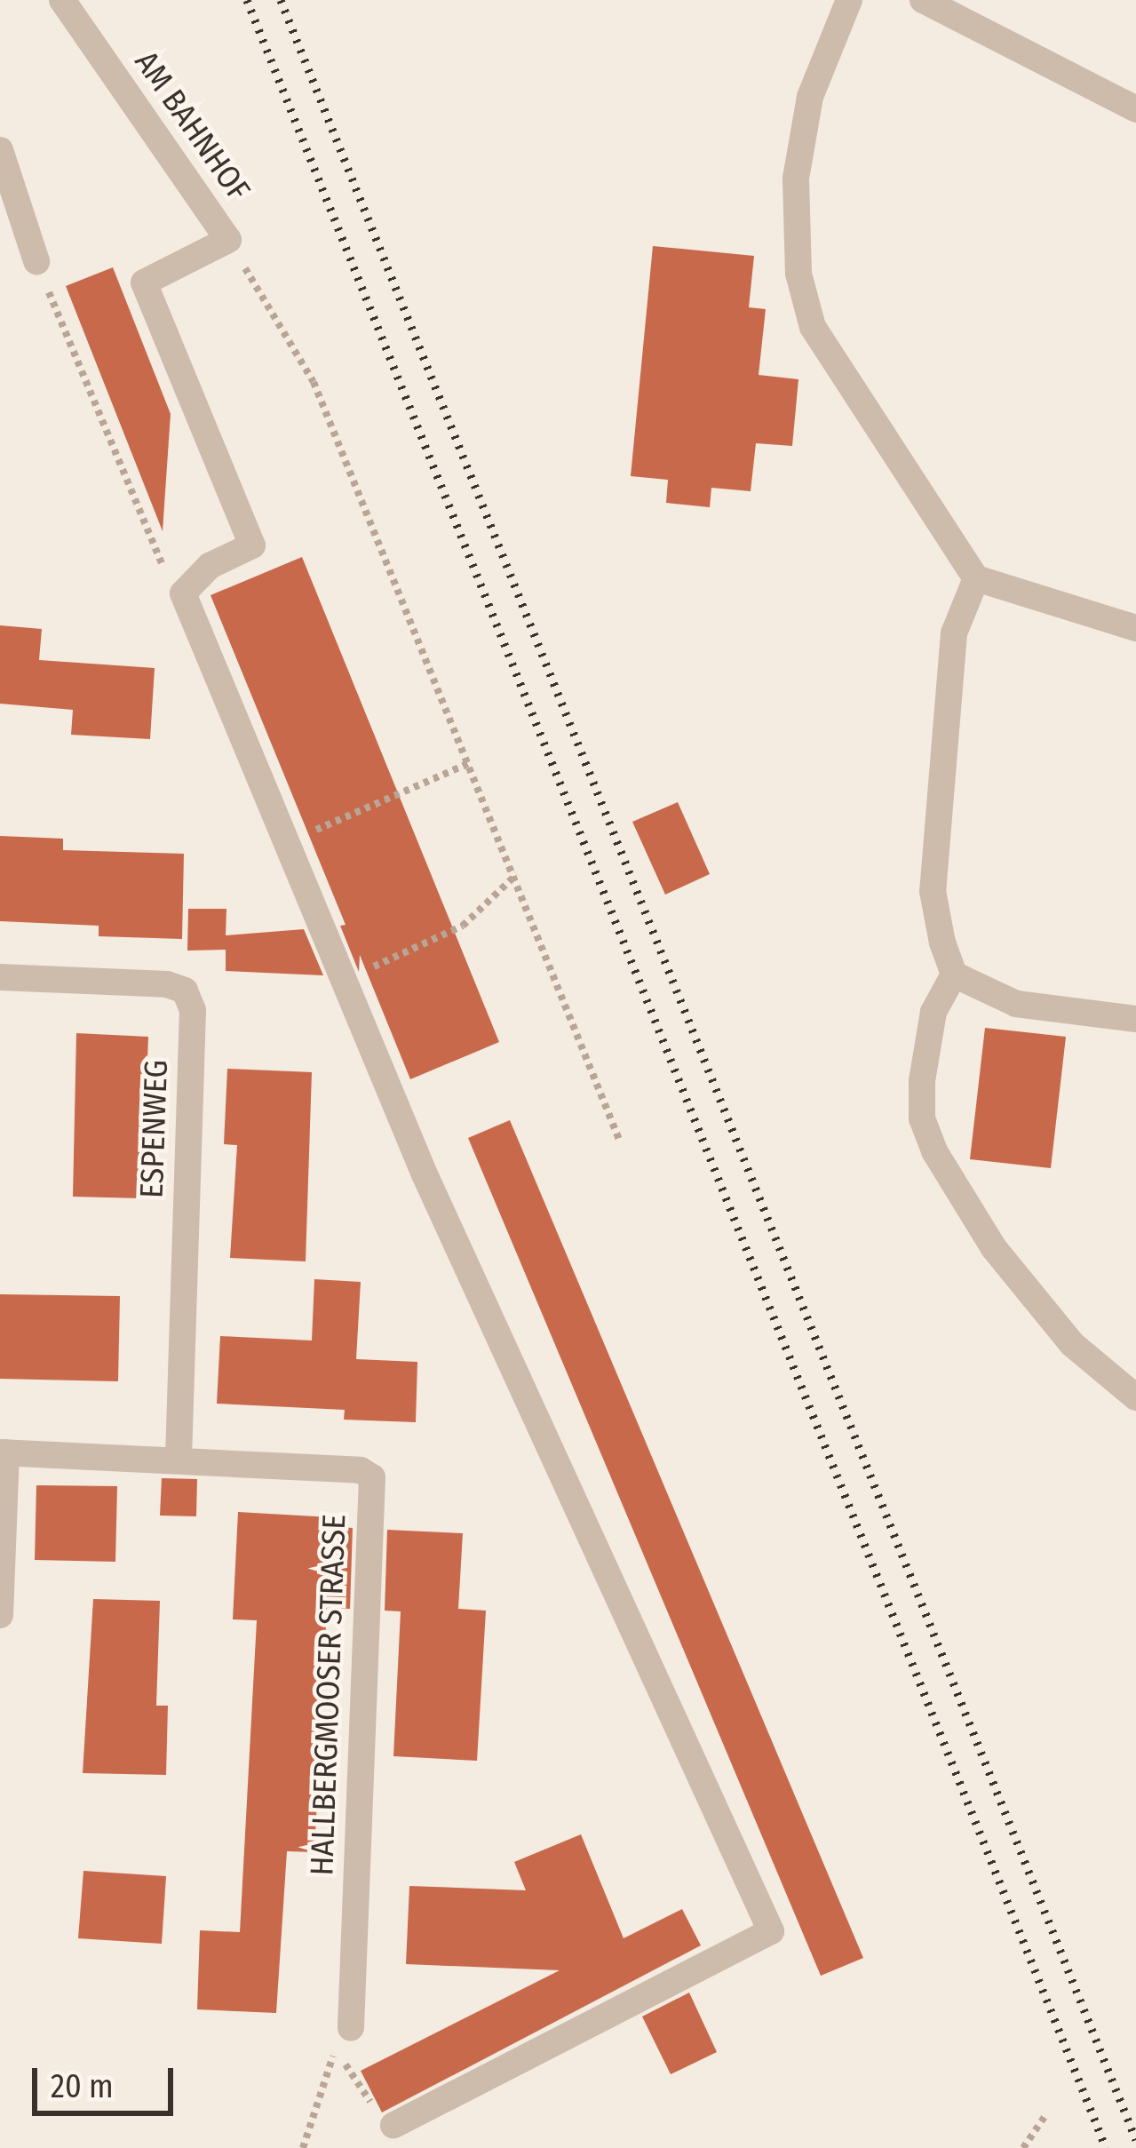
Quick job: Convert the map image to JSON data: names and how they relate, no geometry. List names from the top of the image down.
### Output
{
  "streets": {
    "street": ["AM BAHNHOF", "ESPENWEG", "HALLBERGMOOSER STRASSE"]
  },
  "crossings": [
    ["ESPENWEG", "HALLBERGMOOSER STRASSE"]
  ],
  "scale_bar": "20 m"
}
